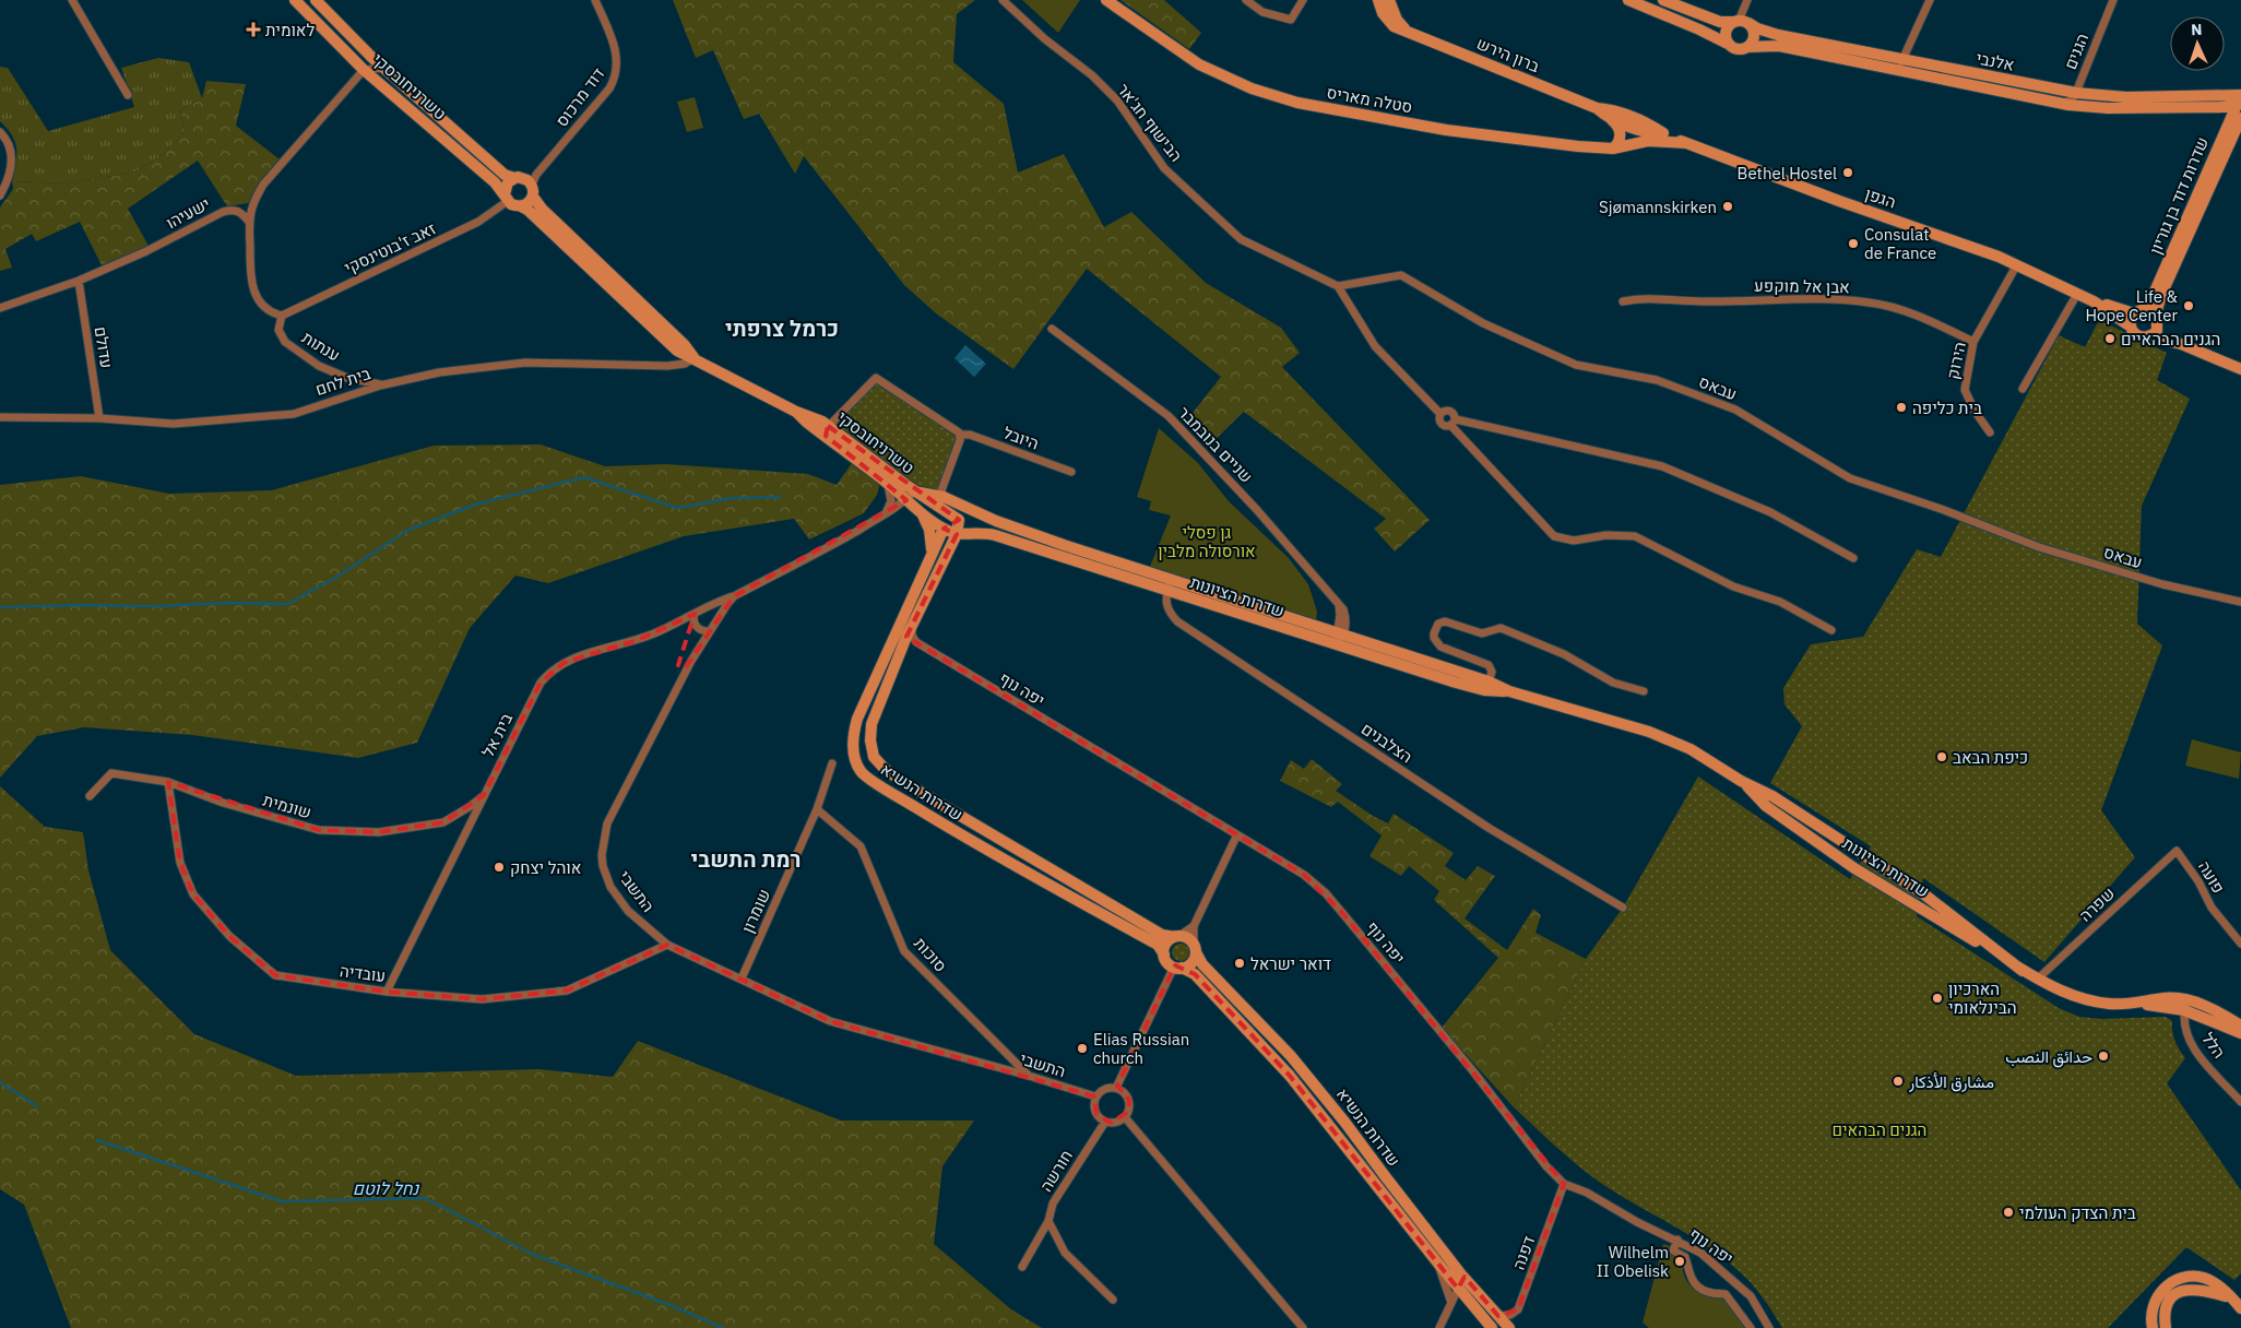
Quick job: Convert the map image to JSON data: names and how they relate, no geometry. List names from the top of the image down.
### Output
{
  "streets": {
    "street": [
      "הגנים",
      "ברון הירש",
      "אלנבי",
      "טשרניחובסקי",
      "דוד מרכוס",
      "סטלה מאריס",
      "הבישוף חג'אר",
      "שדרות דוד בן גוריון",
      "הגפן",
      "ישעיהו",
      "זאב ז'בוטינסקי",
      "אבן אל מוקפע",
      "ענתות",
      "עדולם",
      "הירוק",
      "בית לחם",
      "עבאס",
      "היובל",
      "שניים בנובמבר",
      "שדרות הציונות",
      "יפה נוף",
      "בית אל",
      "הצלבנים",
      "שדרות הנשיא",
      "שונמית",
      "פועה",
      "התשבי",
      "שפרה",
      "שומרון",
      "סוכות",
      "עובדיה",
      "הלל",
      "חורשה",
      "דפנה"
    ]
  },
  "crossings": [
    ["הגנים", "אלנבי"],
    ["ברון הירש", "הגפן"],
    ["אלנבי", "שדרות דוד בן גוריון"],
    ["טשרניחובסקי", "דוד מרכוס"],
    ["טשרניחובסקי", "זאב ז'בוטינסקי"],
    ["טשרניחובסקי", "בית לחם"],
    ["טשרניחובסקי", "שדרות הציונות"],
    ["טשרניחובסקי", "שדרות הנשיא"],
    ["טשרניחובסקי", "התשבי"],
    ["דוד מרכוס", "זאב ז'בוטינסקי"],
    ["סטלה מאריס", "הגפן"],
    ["הבישוף חג'אר", "עבאס"],
    ["שדרות דוד בן גוריון", "הגפן"],
    ["הגפן", "הירוק"],
    ["ישעיהו", "עדולם"],
    ["זאב ז'בוטינסקי", "ענתות"],
    ["אבן אל מוקפע", "הירוק"],
    ["ענתות", "בית לחם"],
    ["עדולם", "בית לחם"],
    ["שניים בנובמבר", "שדרות הציונות"],
    ["שדרות הציונות", "הצלבנים"],
    ["שדרות הציונות", "שדרות הנשיא"],
    ["שדרות הציונות", "שפרה"],
    ["שדרות הציונות", "הלל"],
    ["יפה נוף", "דפנה"],
    ["בית אל", "שונמית"],
    ["בית אל", "התשבי"],
    ["בית אל", "עובדיה"],
    ["שדרות הנשיא", "דפנה"],
    ["שונמית", "עובדיה"],
    ["פועה", "שפרה"],
    ["התשבי", "שומרון"],
    ["התשבי", "סוכות"],
    ["התשבי", "עובדיה"],
    ["התשבי", "חורשה"],
    ["שומרון", "סוכות"]
  ],
  "districts": ["כרמל צרפתי", "רמת התשבי"],
  "water": ["נחל לוטם"],
  "parks": ["גן פסלי אורסולה מלבין", "הגנים הבהאים"],
  "places": {
    "health": ["לאומית"],
    "other": [
      "Bethel Hostel",
      "Sjømannskirken",
      "Consulat de France",
      "Life & Hope Center",
      "הגנים הבהאיים",
      "בית כליפה",
      "כיפת הבאב",
      "אוהל יצחק",
      "דואר ישראל",
      "הארכיון הבינלאומי",
      "Elias Russian church",
      "حدائق النصب",
      "مشارق الأذكار",
      "בית הצדק העולמי",
      "Wilhelm II Obelisk"
    ]
  },
  "north": "top"
}
